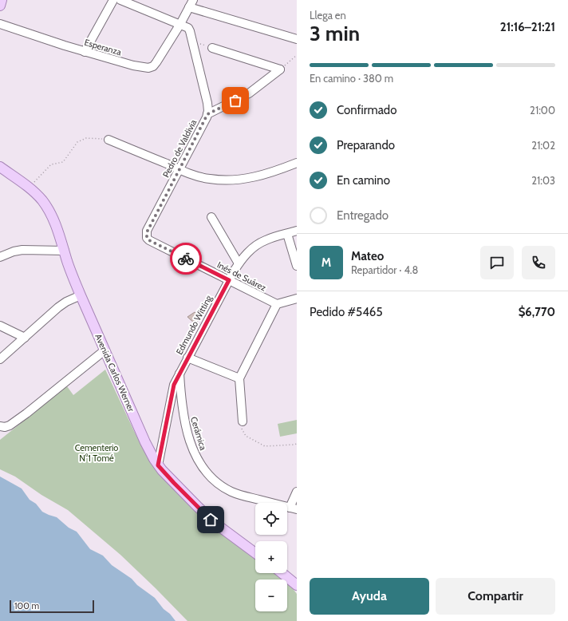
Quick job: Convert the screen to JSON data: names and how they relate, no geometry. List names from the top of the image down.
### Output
{
  "streets": {
    "main road": ["Avenida Carlos Werner"],
    "street": [
      "Esperanza",
      "Pedro de Valdivia",
      "Inés de Suárez",
      "Edmundo Witting",
      "Cerámica"
    ]
  },
  "crossings": [
    ["Pedro de Valdivia", "Inés de Suárez"],
    ["Inés de Suárez", "Edmundo Witting"],
    ["Edmundo Witting", "Avenida Carlos Werner"],
    ["Edmundo Witting", "Cerámica"]
  ],
  "parks": ["Cementerio N°1 Tomé"],
  "scale_bar": "100 m",
  "page": {
    "heading": ["3 min", "Llega en", "21:16–21:21"],
    "panel": [
      "Mateo",
      "Repartidor · 4.8",
      "Pedido #5465",
      "$6,770"
    ],
    "bar": "En camino · 380 m",
    "list": [
      ["Confirmado", "21:00"],
      ["Preparando", "21:02"],
      ["En camino", "21:03"],
      "Entregado"
    ],
    "round": "M",
    "map_buttons": ["+", "−"],
    "buttons": ["Ayuda", "Compartir"],
    "scale": "100 m"
  }
}
